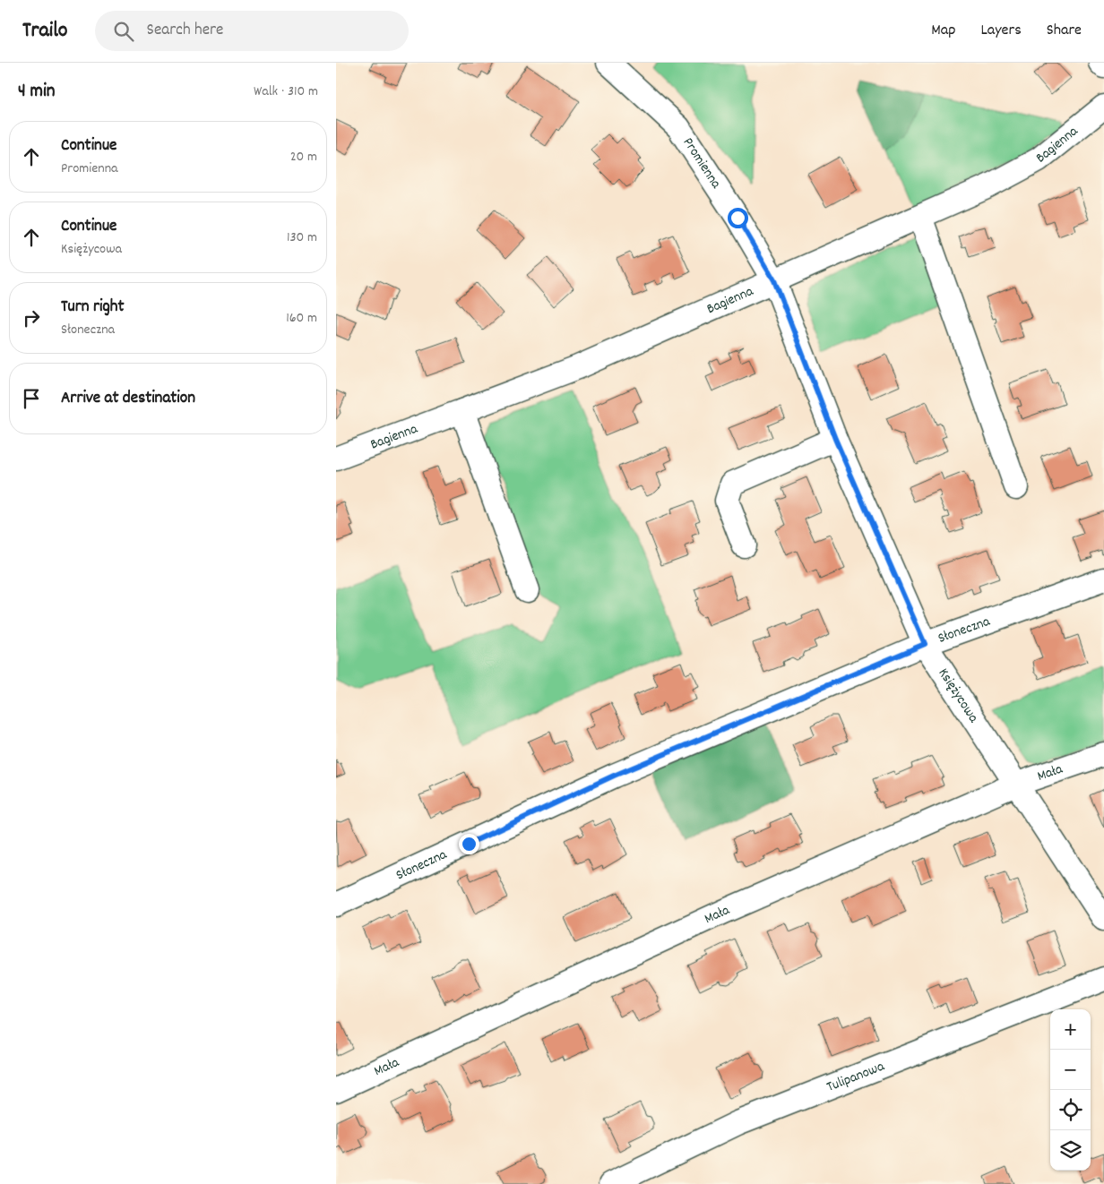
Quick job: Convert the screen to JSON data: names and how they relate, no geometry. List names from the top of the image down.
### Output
{
  "streets": {
    "street": [
      "Bagienna",
      "Promienna",
      "Słoneczna",
      "Księżycowa",
      "Mała",
      "Tulipanowa"
    ]
  },
  "crossings": [
    ["Bagienna", "Promienna"],
    ["Bagienna", "Księżycowa"],
    ["Promienna", "Księżycowa"],
    ["Słoneczna", "Księżycowa"],
    ["Księżycowa", "Mała"]
  ],
  "page": {
    "header": "Trailo",
    "search": "Search here",
    "nav": ["Map", "Layers", "Share"],
    "heading": ["4 min", "Walk · 310 m"],
    "list": [
      ["Continue", "Promienna", "20 m"],
      ["Continue", "Księżycowa", "130 m"],
      ["Turn right", "Słoneczna", "160 m"],
      "Arrive at destination"
    ],
    "map_buttons": ["+", "−"]
  }
}
